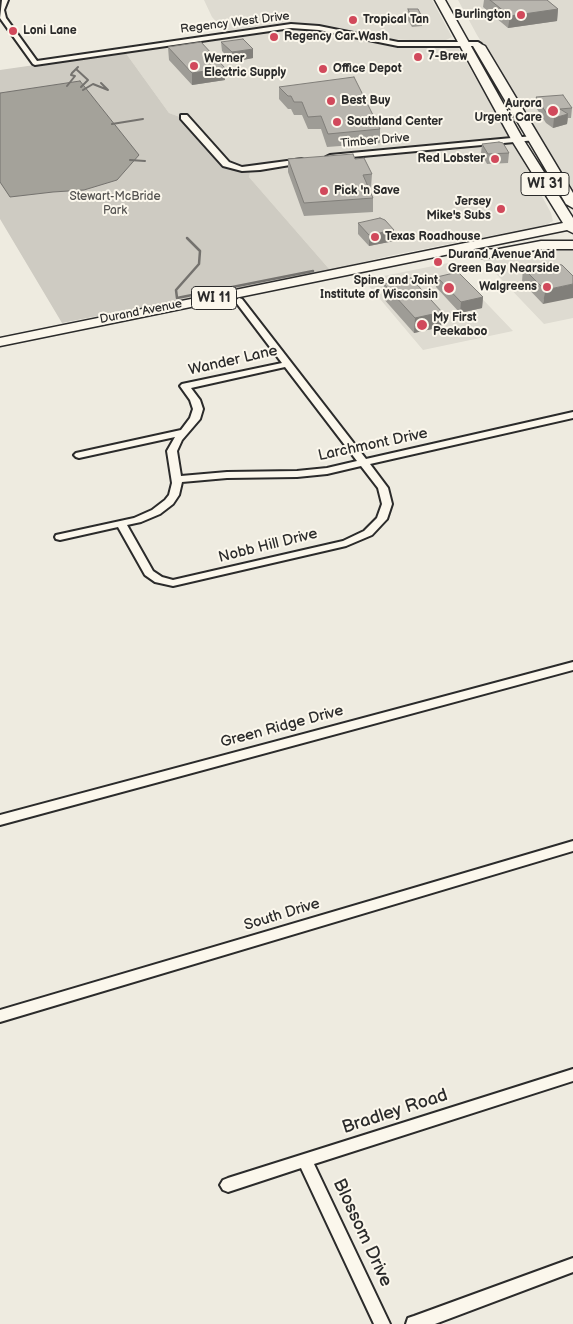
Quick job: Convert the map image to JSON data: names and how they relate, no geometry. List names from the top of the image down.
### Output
{
  "streets": {
    "main road": ["WI 31", "WI 11", "Durand Avenue"],
    "street": [
      "Regency West Drive",
      "Timber Drive",
      "Wander Lane",
      "Larchmont Drive",
      "Nobb Hill Drive",
      "Green Ridge Drive",
      "South Drive",
      "Bradley Road",
      "Blossom Drive"
    ]
  },
  "crossings": [
    ["Regency West Drive", "WI 31"],
    ["Timber Drive", "WI 31"],
    ["WI 31", "Durand Avenue"],
    ["Durand Avenue", "Nobb Hill Drive"],
    ["Wander Lane", "Larchmont Drive"],
    ["Wander Lane", "Nobb Hill Drive"],
    ["Larchmont Drive", "Nobb Hill Drive"],
    ["Bradley Road", "Blossom Drive"]
  ],
  "parks": ["Stewart-McBride Park"],
  "places": [
    "Burlington",
    "Tropical Tan",
    "Loni Lane",
    "Regency Car Wash",
    "7-Brew",
    "Werner Electric Supply",
    "Office Depot",
    "Best Buy",
    "Aurora Urgent Care",
    "Southland Center",
    "Red Lobster",
    "Pick 'n Save",
    "Jersey Mike's Subs",
    "Texas Roadhouse",
    "Durand Avenue And Green Bay Nearside",
    "Walgreens",
    "Spine and Joint Institute of Wisconsin",
    "My First Peekaboo"
  ]
}
